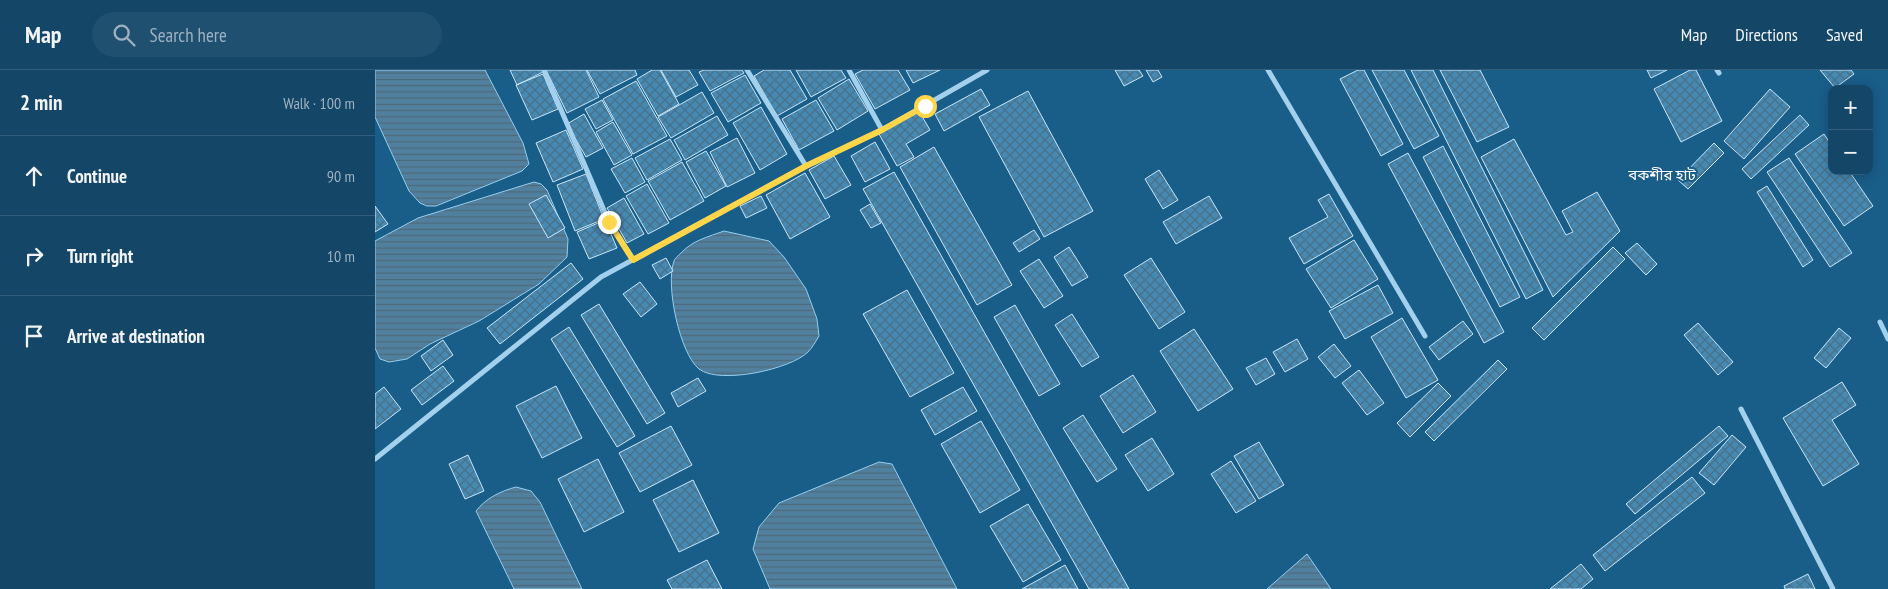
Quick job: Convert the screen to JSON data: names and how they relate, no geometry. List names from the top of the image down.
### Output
{
  "districts": ["বকশীর হাট"],
  "page": {
    "header": "Map",
    "search": "Search here",
    "nav": ["Map", "Directions", "Saved"],
    "heading": ["2 min", "Walk · 100 m"],
    "map_buttons": ["+", "−"],
    "list": [
      ["Continue", "90 m"],
      ["Turn right", "10 m"],
      "Arrive at destination"
    ]
  }
}
